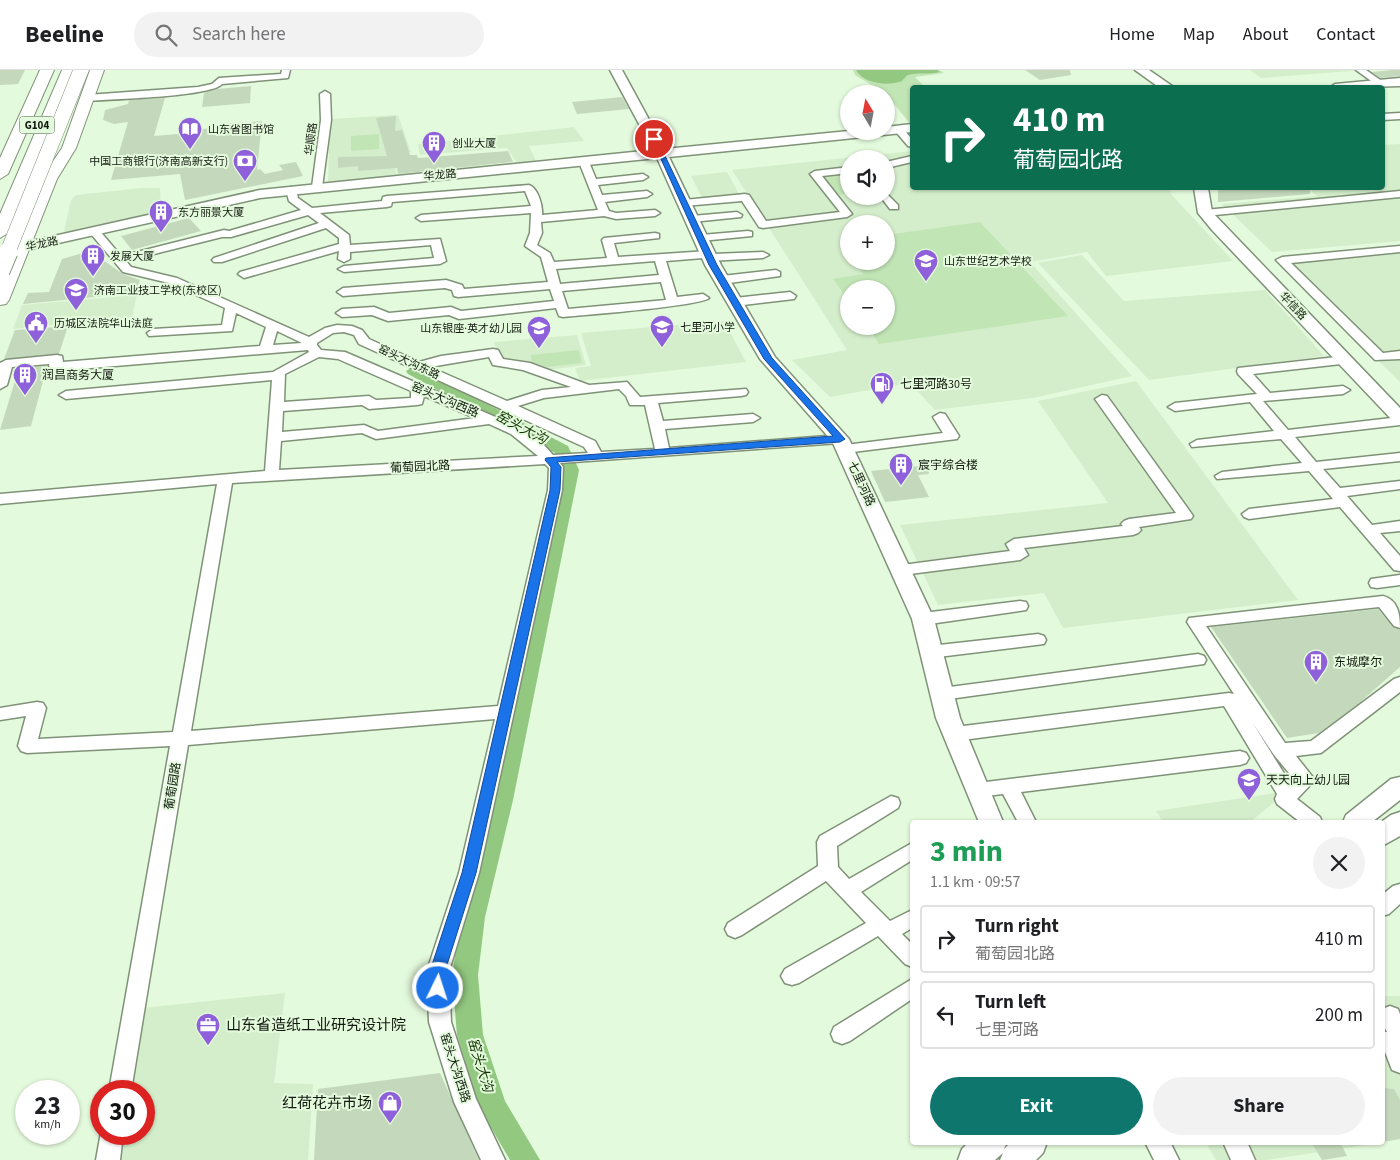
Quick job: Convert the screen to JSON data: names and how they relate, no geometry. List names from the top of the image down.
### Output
{
  "streets": {
    "highway": ["G104"],
    "main road": ["华龙路", "华信路", "七里河路"],
    "street": [
      "华顺路",
      "窑头大沟东路",
      "窑头大沟西路",
      "葡萄园北路",
      "葡萄园路"
    ]
  },
  "crossings": [
    ["G104", "华龙路"],
    ["华顺路", "华龙路"],
    ["华龙路", "窑头大沟西路"],
    ["华龙路", "七里河路"],
    ["窑头大沟东路", "葡萄园北路"],
    ["窑头大沟西路", "葡萄园北路"],
    ["葡萄园北路", "七里河路"],
    ["葡萄园北路", "葡萄园路"]
  ],
  "water": ["窑头大沟"],
  "places": {
    "library": ["山东省图书馆"],
    "building": [
      "创业大厦",
      "东方丽景大厦",
      "发展大厦",
      "润昌商务大厦",
      "宸宇综合楼",
      "东城摩尔"
    ],
    "bank": ["中国工商银行(济南高新支行)"],
    "school or university": [
      "山东世纪艺术学校",
      "济南工业技工学校(东校区)",
      "七里河小学",
      "山东银座·英才幼儿园",
      "天天向上幼儿园"
    ],
    "public building": ["历城区法院华山法庭"],
    "fuel station": ["七里河路30号"],
    "office": ["山东省造纸工业研究设计院"],
    "shop": ["红荷花卉市场"]
  },
  "north": "top",
  "page": {
    "header": "Beeline",
    "search": "Search here",
    "nav": [
      "Home",
      "Map",
      "About",
      "Contact"
    ],
    "map_buttons": ["+", "−"],
    "turn": ["410 m", "葡萄园北路"],
    "heading": ["3 min", "1.1 km · 09:57"],
    "list": [
      {
        "name": "Turn right",
        "note": "葡萄园北路",
        "value": "410 m"
      },
      {
        "name": "Turn left",
        "note": "七里河路",
        "value": "200 m"
      }
    ],
    "buttons": ["Exit", "Share"],
    "speed": "23 km/h",
    "limit": "30"
  }
}
